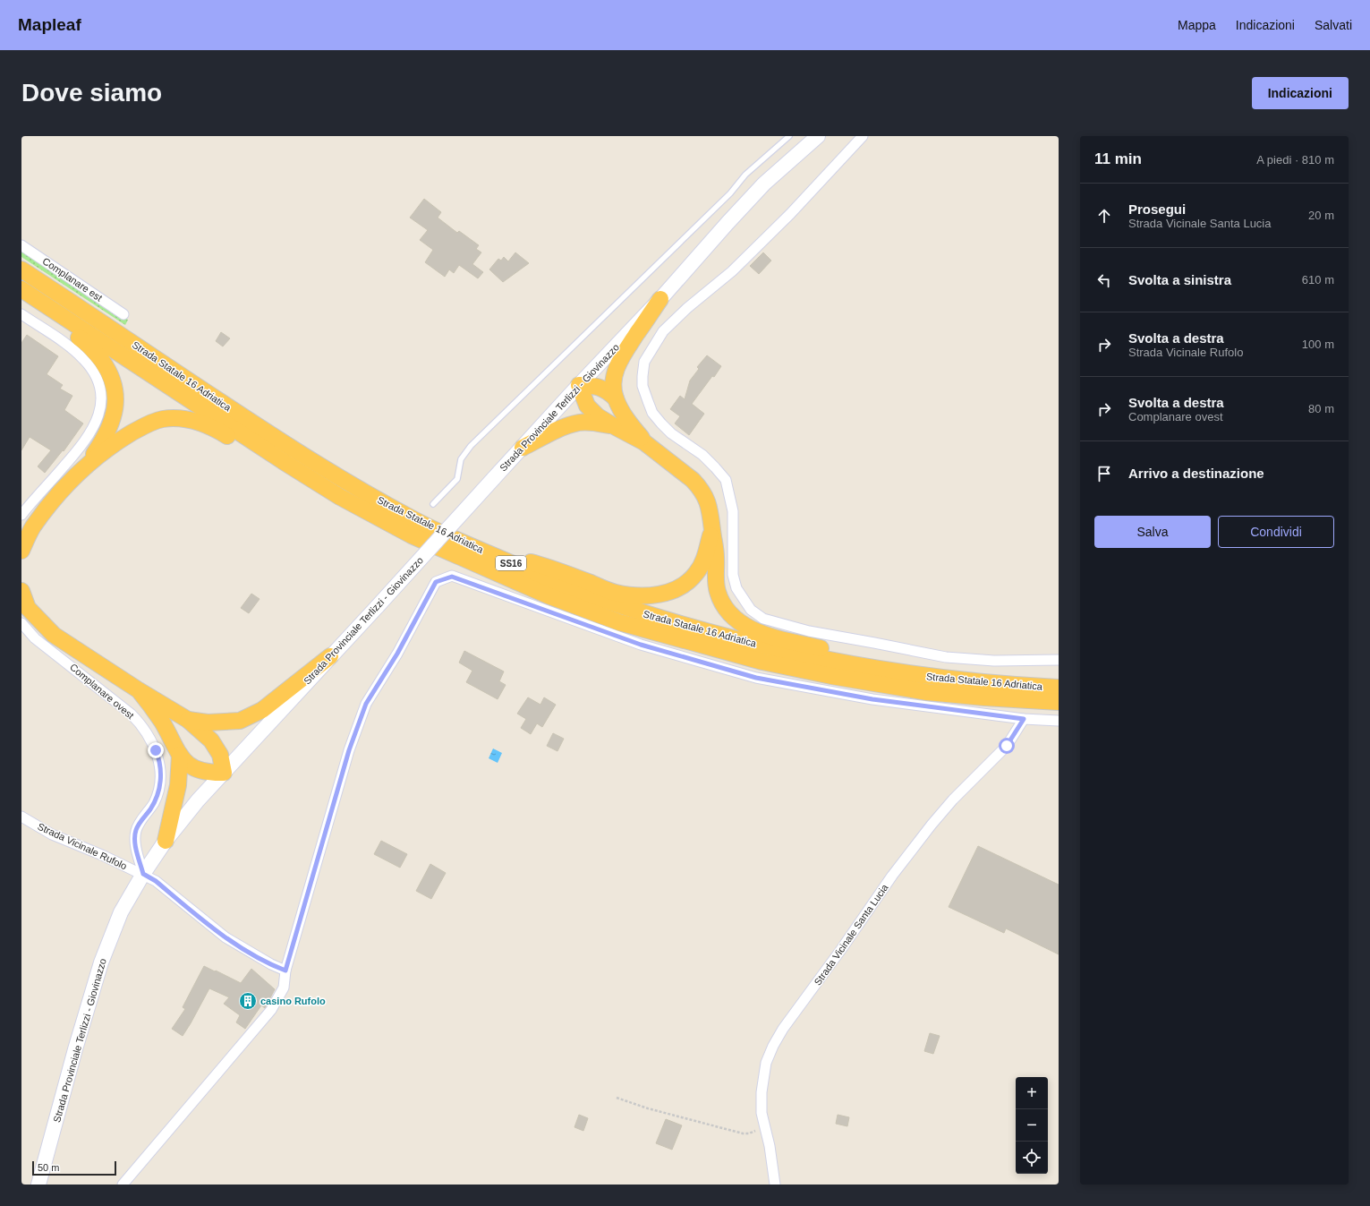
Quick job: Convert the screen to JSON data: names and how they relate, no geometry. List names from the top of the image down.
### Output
{
  "streets": {
    "highway": ["Strada Statale 16 Adriatica", "SS16"],
    "main road": ["Strada Provinciale Terlizzi - Giovinazzo"],
    "street": [
      "Complanare est",
      "Complanare ovest",
      "Strada Vicinale Rufolo",
      "Strada Vicinale Santa Lucia"
    ]
  },
  "crossings": [
    ["Strada Provinciale Terlizzi - Giovinazzo", "Complanare ovest"],
    ["Strada Provinciale Terlizzi - Giovinazzo", "Strada Vicinale Rufolo"],
    ["Complanare ovest", "Strada Vicinale Rufolo"]
  ],
  "places": {
    "building": ["casino Rufolo"]
  },
  "scale_bar": "50 m",
  "page": {
    "header": "Mapleaf",
    "nav": ["Mappa", "Indicazioni", "Salvati"],
    "buttons": [
      "Indicazioni",
      ["Salva", "Condividi"]
    ],
    "title": "Dove siamo",
    "heading": ["11 min", "A piedi · 810 m"],
    "list": [
      ["Prosegui", "Strada Vicinale Santa Lucia", "20 m"],
      ["Svolta a sinistra", "610 m"],
      ["Svolta a destra", "Strada Vicinale Rufolo", "100 m"],
      ["Svolta a destra", "Complanare ovest", "80 m"],
      "Arrivo a destinazione"
    ],
    "map_buttons": ["+", "−"],
    "scale": "50 m"
  }
}
